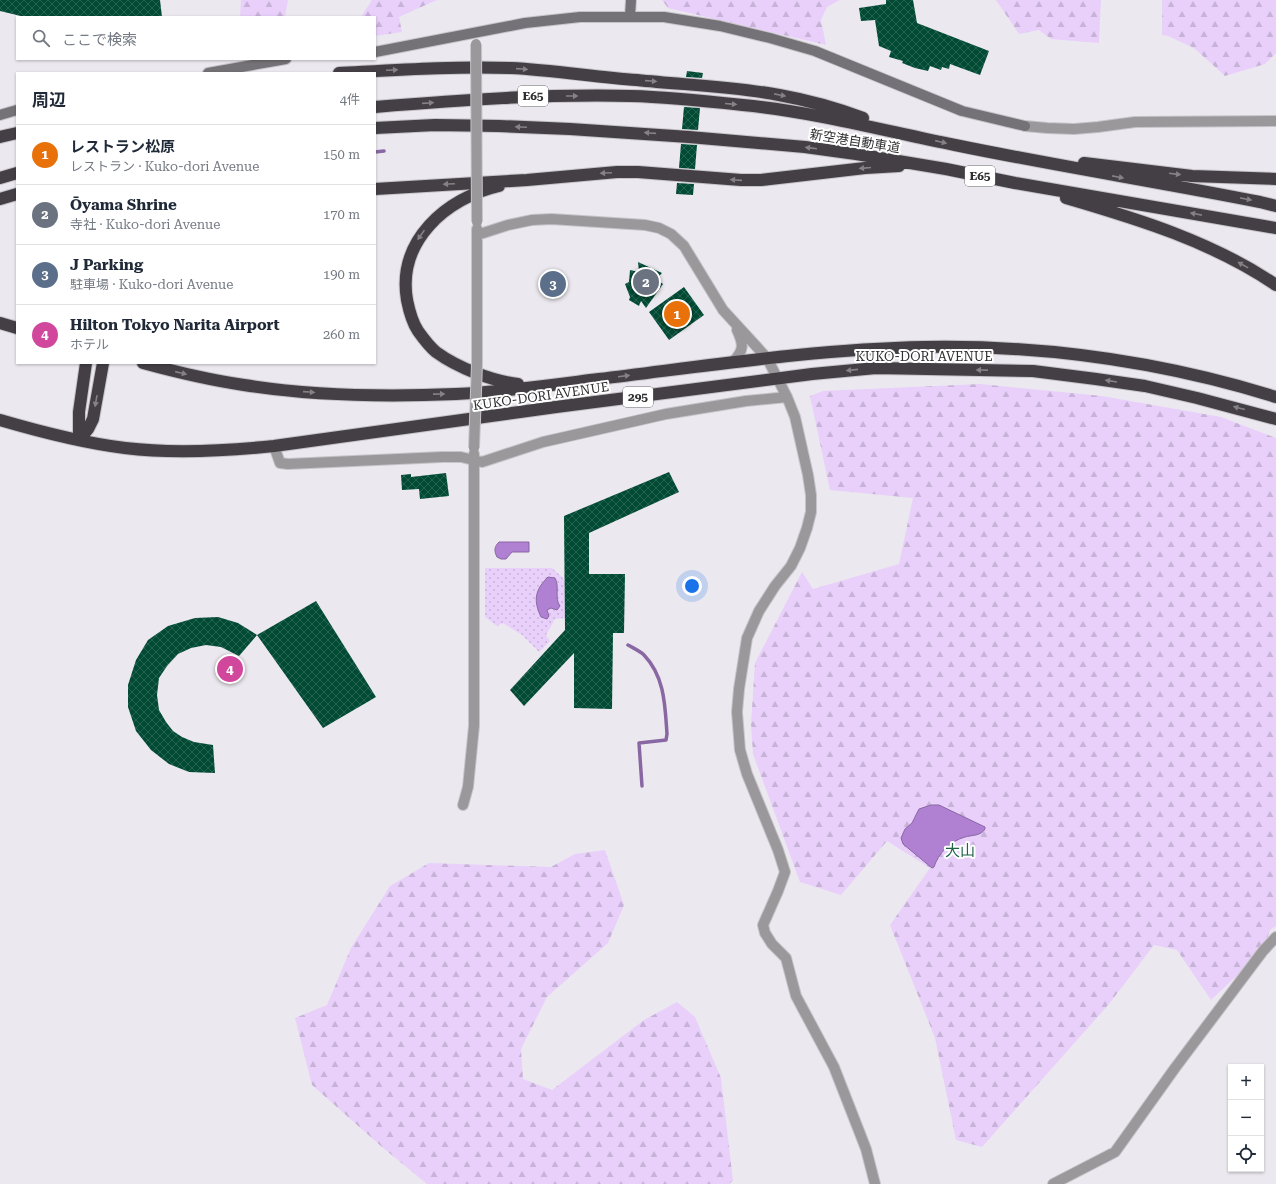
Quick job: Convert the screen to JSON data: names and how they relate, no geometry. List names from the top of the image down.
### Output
{
  "streets": {
    "highway": [
      "E65",
      "新空港自動車道",
      "KUKO-DORI AVENUE",
      "295"
    ]
  },
  "districts": ["大山"],
  "page": {
    "search": "ここで検索",
    "heading": ["周辺", "4件"],
    "list": [
      {
        "mark": "1",
        "name": "レストラン松原",
        "note": "レストラン · Kuko-dori Avenue",
        "value": "150 m"
      },
      {
        "mark": "2",
        "name": "Ōyama Shrine",
        "note": "寺社 · Kuko-dori Avenue",
        "value": "170 m"
      },
      {
        "mark": "3",
        "name": "J Parking",
        "note": "駐車場 · Kuko-dori Avenue",
        "value": "190 m"
      },
      {
        "mark": "4",
        "name": "Hilton Tokyo Narita Airport",
        "note": "ホテル",
        "value": "260 m"
      }
    ],
    "pins": [
      "2",
      "3",
      "1",
      "4"
    ],
    "map_buttons": ["+", "−"]
  }
}
